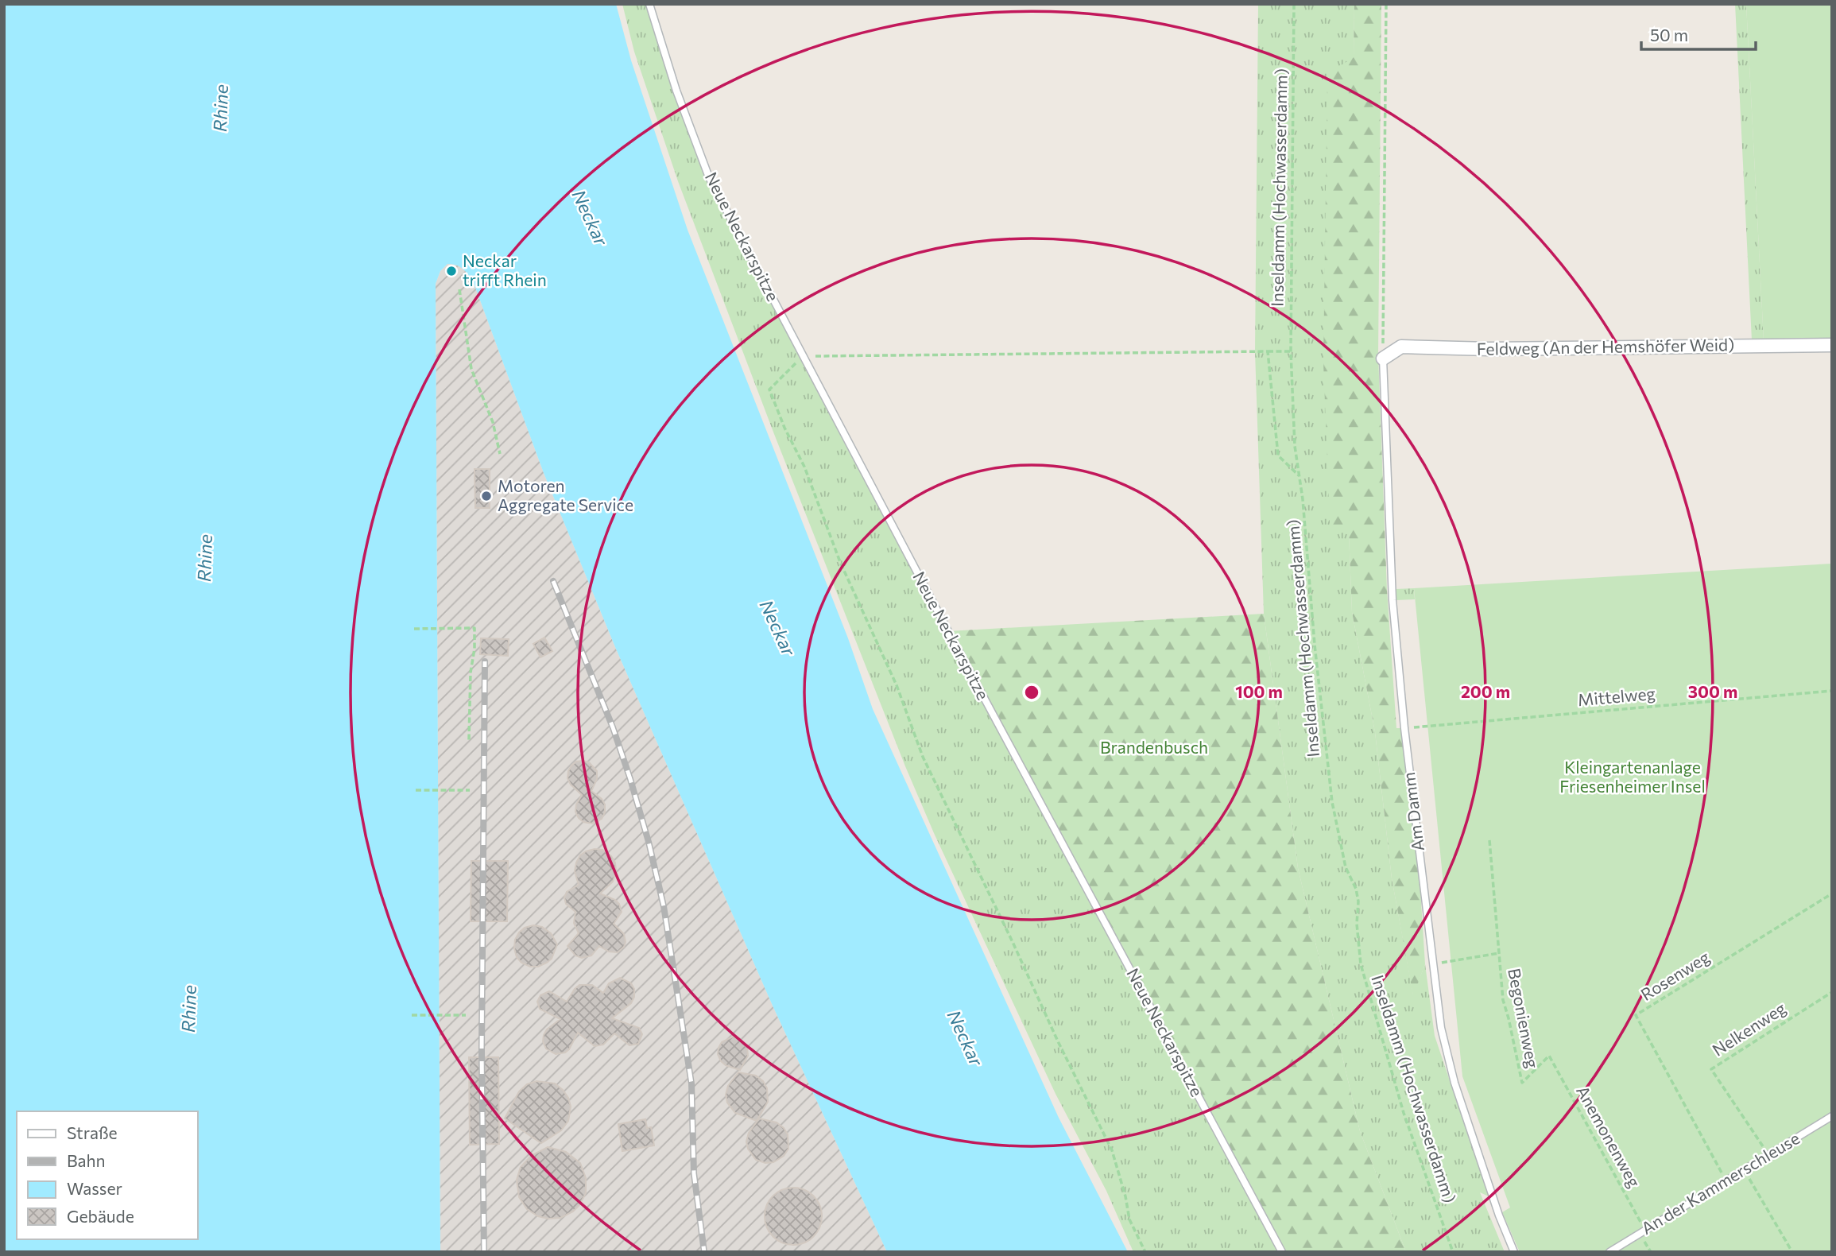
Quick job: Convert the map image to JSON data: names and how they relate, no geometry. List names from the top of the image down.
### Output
{
  "streets": {
    "street": ["Feldweg (An der Hemshöfer Weid)"],
    "lane": ["Neue Neckarspitze", "Am Damm", "An der Kammerschleuse"],
    "path": [
      "Inseldamm (Hochwasserdamm)",
      "Mittelweg",
      "Rosenweg",
      "Begonienweg",
      "Nelkenweg",
      "Anemonenweg"
    ]
  },
  "crossings": [
    ["Feldweg (An der Hemshöfer Weid)", "Am Damm"],
    ["Mittelweg", "Am Damm"],
    ["Am Damm", "Begonienweg"],
    ["Rosenweg", "An der Kammerschleuse"],
    ["Begonienweg", "Anemonenweg"],
    ["Nelkenweg", "An der Kammerschleuse"],
    ["Anemonenweg", "An der Kammerschleuse"]
  ],
  "water": ["Rhine", "Neckar"],
  "parks": ["Brandenbusch", "Kleingartenanlage Friesenheimer Insel"],
  "places": ["Neckar trifft Rhein", "Motoren Aggregate Service"],
  "legend": [
    "Straße",
    "Bahn",
    "Wasser",
    "Gebäude"
  ],
  "scale_bar": "50 m",
  "rings": ["100 m", "200 m", "300 m"]
}
